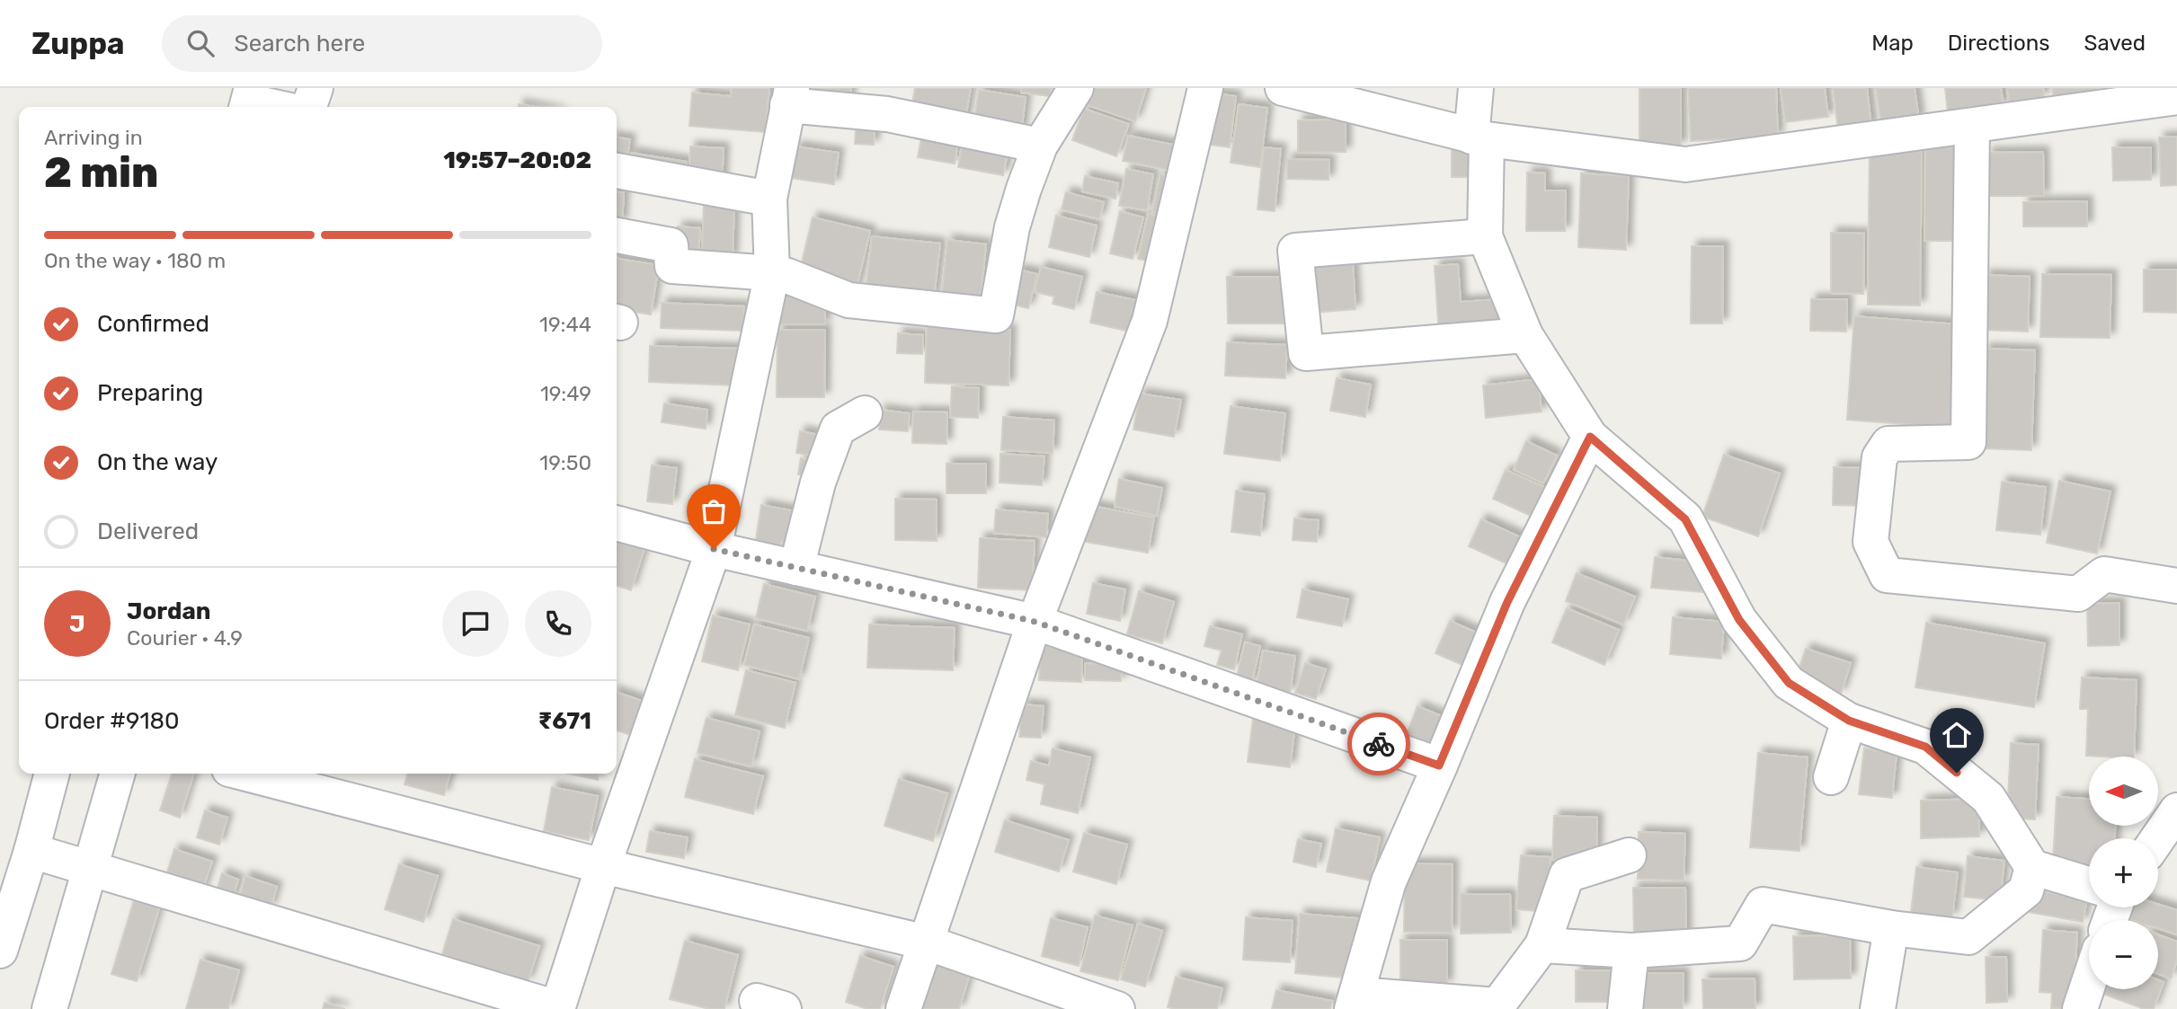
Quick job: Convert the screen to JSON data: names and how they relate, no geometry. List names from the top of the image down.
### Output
{
  "north": "left",
  "page": {
    "header": "Zuppa",
    "search": "Search here",
    "nav": ["Map", "Directions", "Saved"],
    "heading": ["2 min", "Arriving in", "19:57–20:02"],
    "panel": [
      "Jordan",
      "Courier · 4.9",
      "Order #9180",
      "₹671"
    ],
    "bar": "On the way · 180 m",
    "list": [
      ["Confirmed", "19:44"],
      ["Preparing", "19:49"],
      ["On the way", "19:50"],
      "Delivered"
    ],
    "round": "J",
    "map_buttons": ["+", "−"]
  }
}
